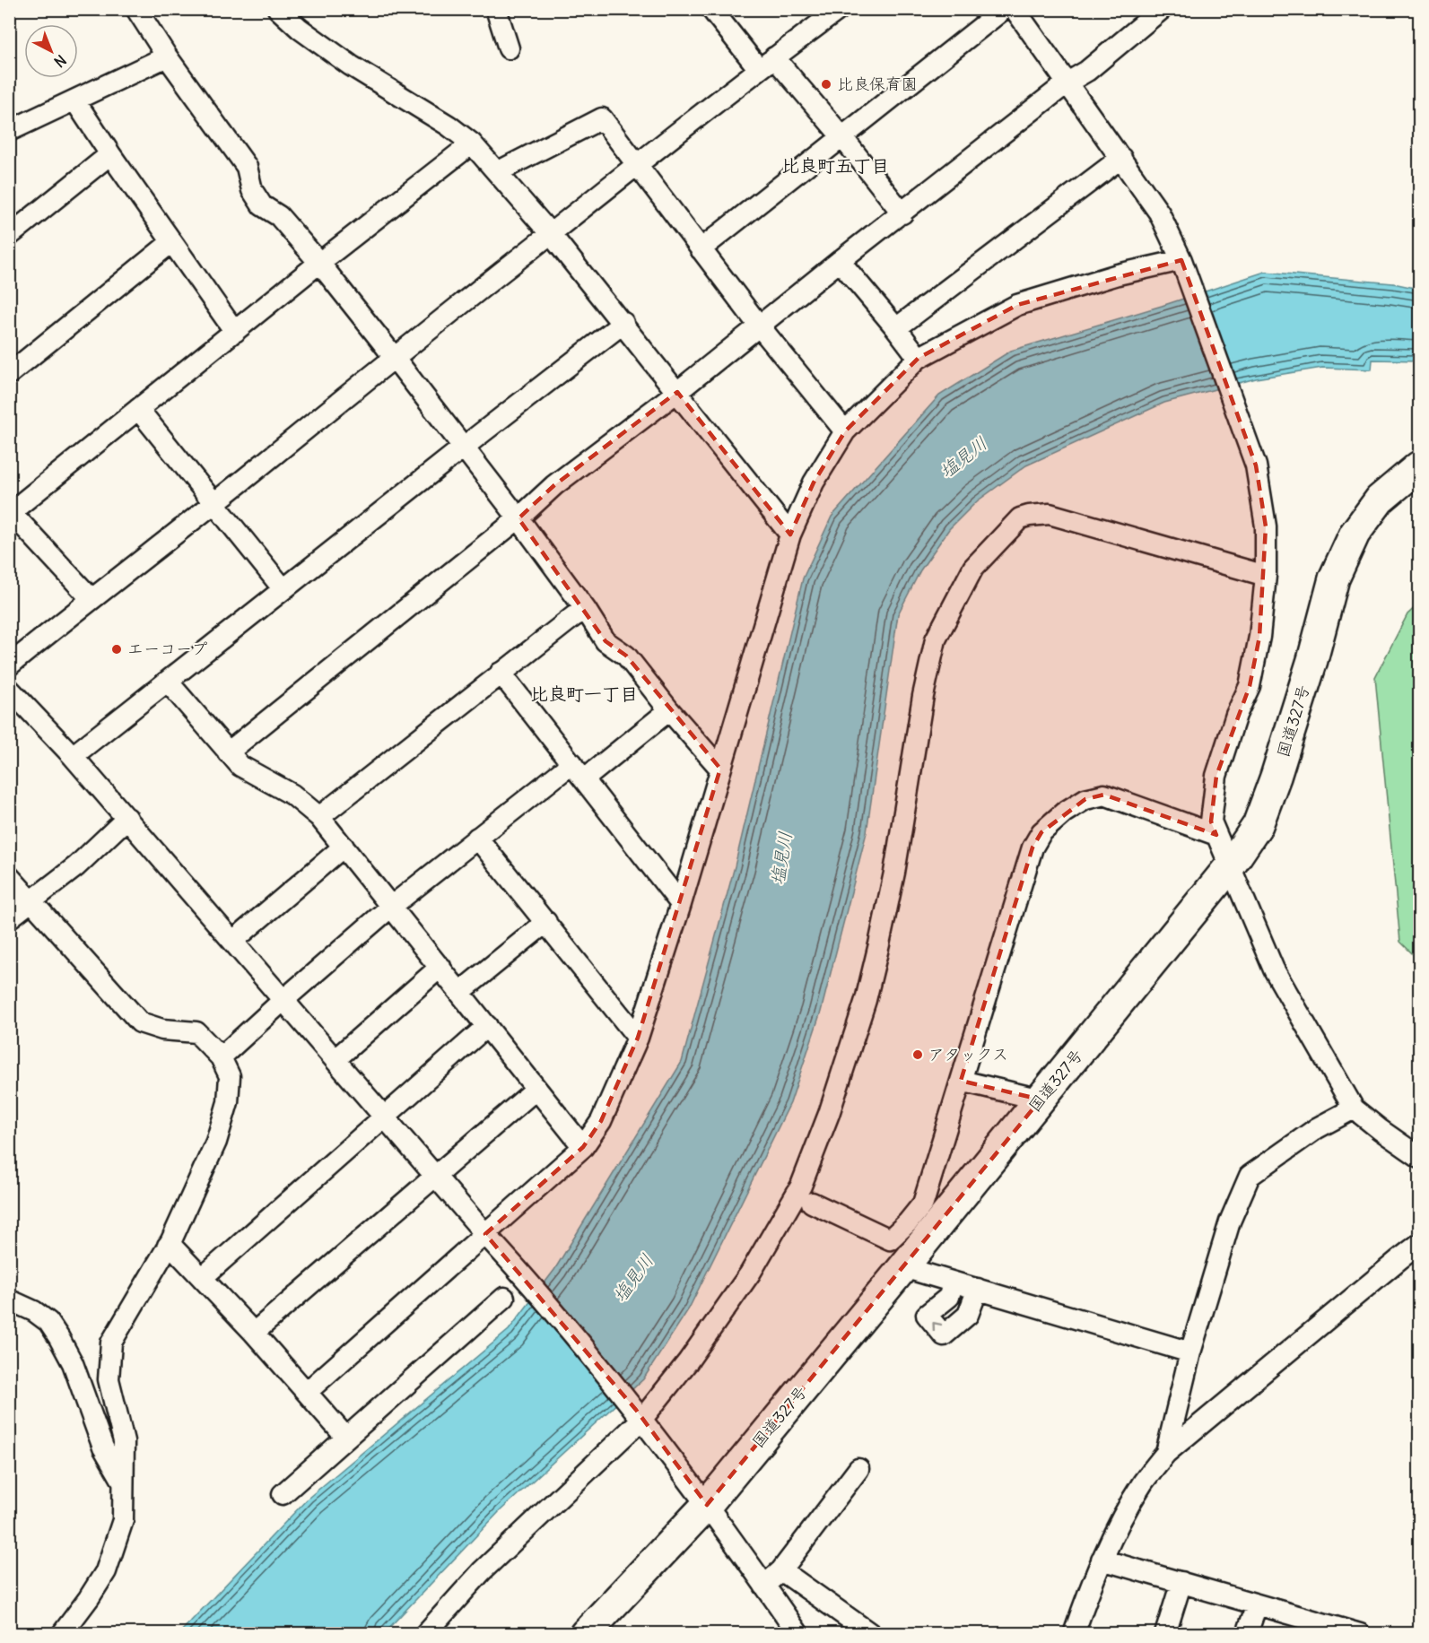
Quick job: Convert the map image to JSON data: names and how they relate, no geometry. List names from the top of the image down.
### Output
{
  "streets": {
    "highway": ["国道327号"]
  },
  "districts": ["比良町五丁目", "比良町一丁目"],
  "water": ["塩見川"],
  "places": ["比良保育園", "エーコープ", "アタックス"],
  "north": "bottom right"
}
